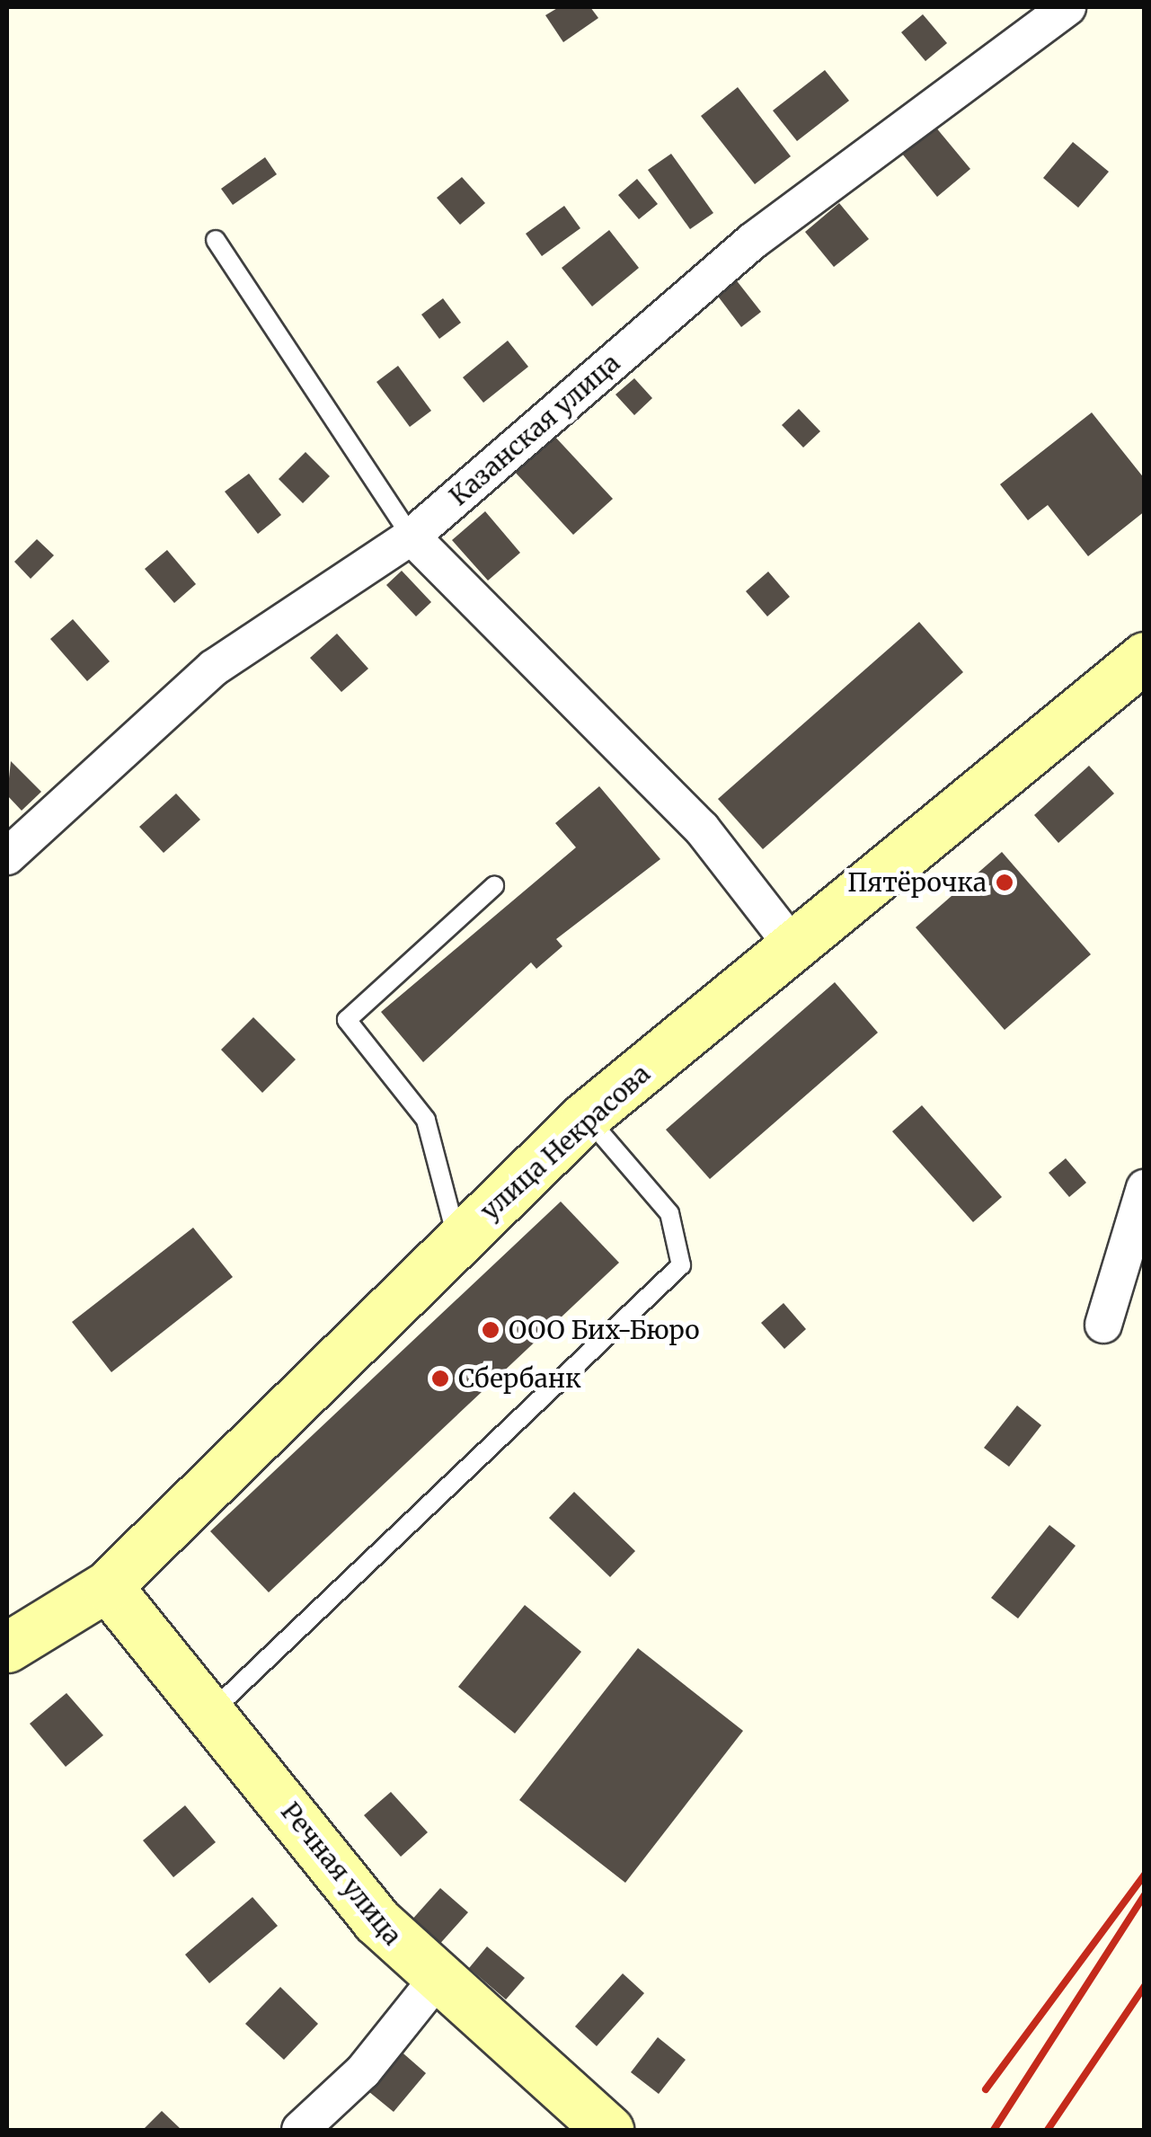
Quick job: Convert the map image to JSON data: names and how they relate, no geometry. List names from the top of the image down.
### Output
{
  "streets": {
    "street": ["Казанская улица", "улица Некрасова", "Речная улица"]
  },
  "crossings": [
    ["улица Некрасова", "Речная улица"]
  ],
  "places": ["Пятёрочка", "ООО Бих-Бюро", "Сбербанк"]
}
